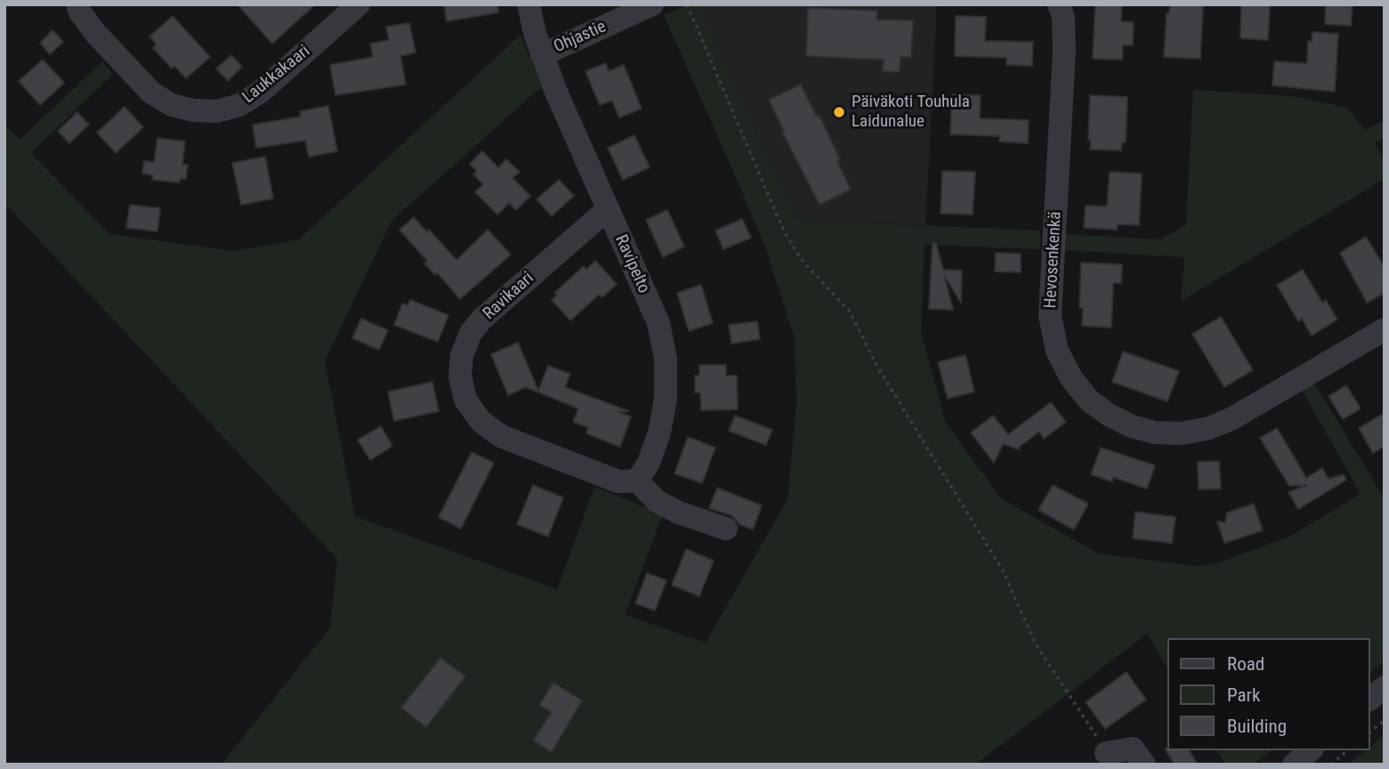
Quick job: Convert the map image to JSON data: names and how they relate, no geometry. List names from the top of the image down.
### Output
{
  "streets": {
    "street": [
      "Ohjastie",
      "Laukkakaari",
      "Hevosenkenkä",
      "Ravipelto",
      "Ravikaari"
    ]
  },
  "crossings": [
    ["Ohjastie", "Ravipelto"],
    ["Ravipelto", "Ravikaari"]
  ],
  "places": ["Päiväkoti Touhula Laidunalue"],
  "legend": ["Road", "Park", "Building"]
}
